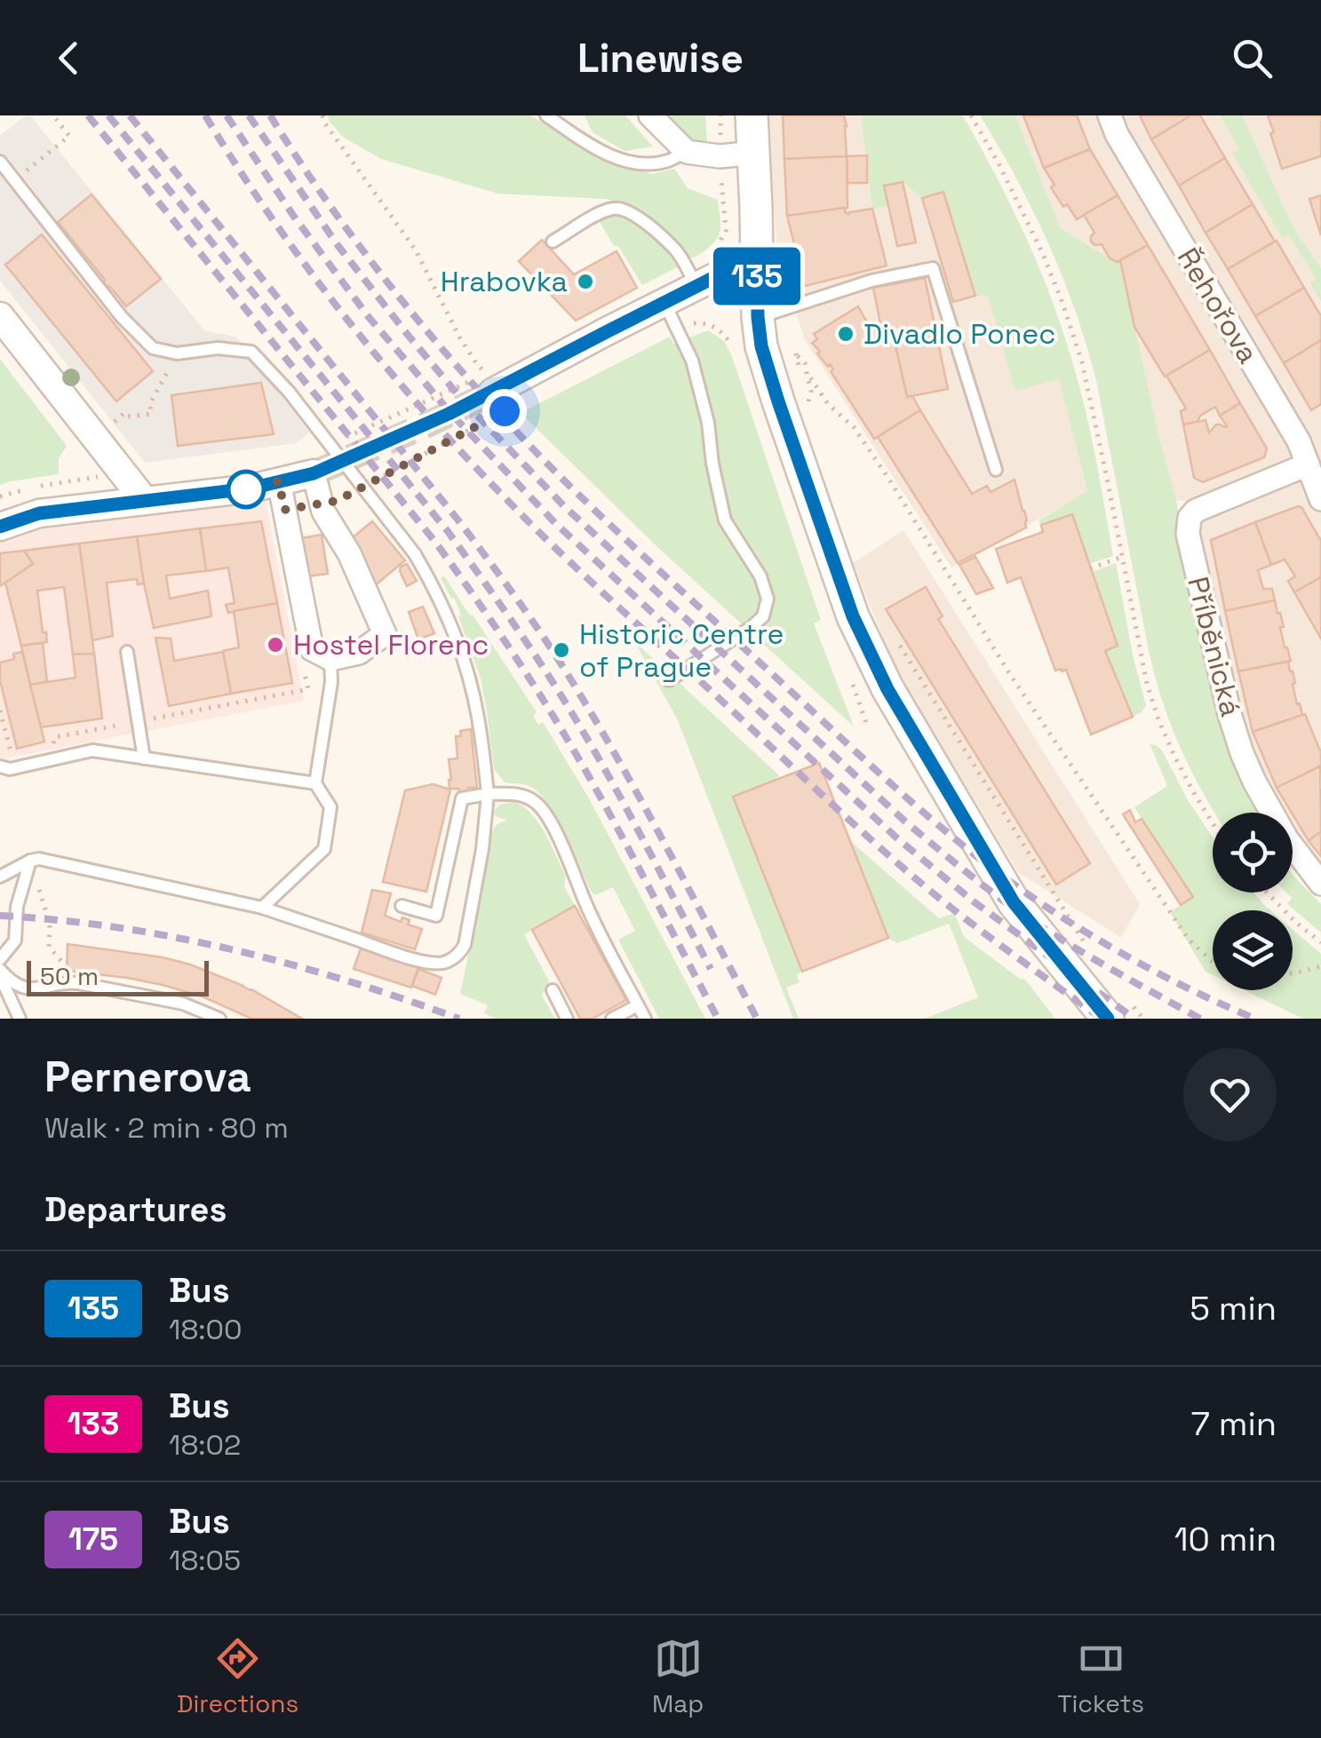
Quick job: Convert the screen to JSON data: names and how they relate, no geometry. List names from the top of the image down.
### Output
{
  "streets": {
    "street": ["Řehořova", "Příběnická"]
  },
  "crossings": [
    ["Řehořova", "Příběnická"]
  ],
  "places": [
    "Hrabovka",
    "Divadlo Ponec",
    "Hostel Florenc",
    "Historic Centre of Prague"
  ],
  "lines": ["bus line 135"],
  "scale_bar": "50 m",
  "page": {
    "header": "Linewise",
    "on_map": "135",
    "scale": "50 m",
    "heading": [
      ["Pernerova", "Walk · 2 min · 80 m"],
      "Departures"
    ],
    "list": [
      {
        "mark": "135",
        "name": "Bus",
        "note": "18:00",
        "value": "5 min"
      },
      {
        "mark": "133",
        "name": "Bus",
        "note": "18:02",
        "value": "7 min"
      },
      {
        "mark": "175",
        "name": "Bus",
        "note": "18:05",
        "value": "10 min"
      }
    ],
    "tabs": ["Directions", "Map", "Tickets"]
  }
}
